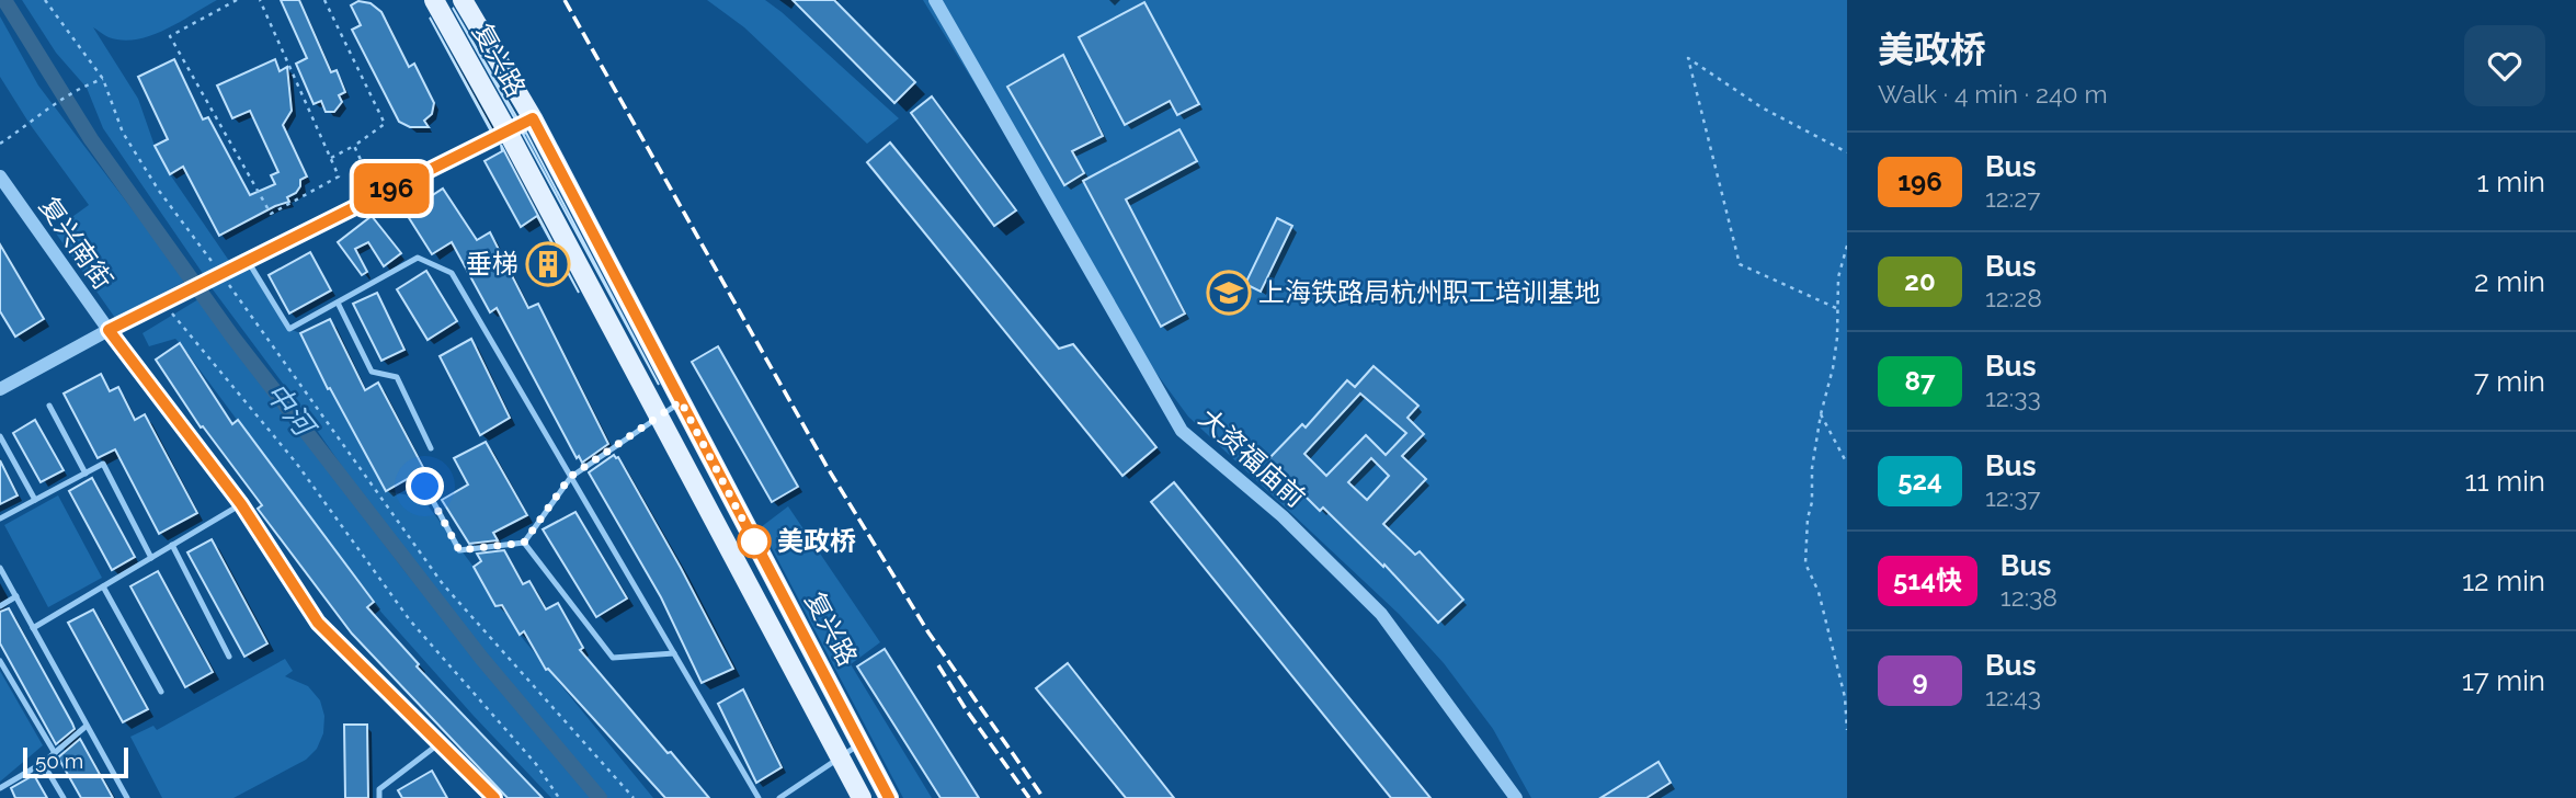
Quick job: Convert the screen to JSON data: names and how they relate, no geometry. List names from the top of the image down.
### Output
{
  "streets": {
    "main road": ["复兴路"],
    "street": ["复兴南街", "大资福庙前"]
  },
  "water": ["中河"],
  "places": {
    "building": ["垂梯"],
    "school or university": ["上海铁路局杭州职工培训基地"],
    "other": ["美政桥"]
  },
  "lines": ["bus line 196"],
  "scale_bar": "50 m",
  "page": {
    "on_map": "196",
    "heading": ["美政桥", "Walk · 4 min · 240 m"],
    "list": [
      {
        "mark": "196",
        "name": "Bus",
        "note": "12:27",
        "value": "1 min"
      },
      {
        "mark": "20",
        "name": "Bus",
        "note": "12:28",
        "value": "2 min"
      },
      {
        "mark": "87",
        "name": "Bus",
        "note": "12:33",
        "value": "7 min"
      },
      {
        "mark": "524",
        "name": "Bus",
        "note": "12:37",
        "value": "11 min"
      },
      {
        "mark": "514快",
        "name": "Bus",
        "note": "12:38",
        "value": "12 min"
      },
      {
        "mark": "9",
        "name": "Bus",
        "note": "12:43",
        "value": "17 min"
      }
    ],
    "scale": "50 m"
  }
}
